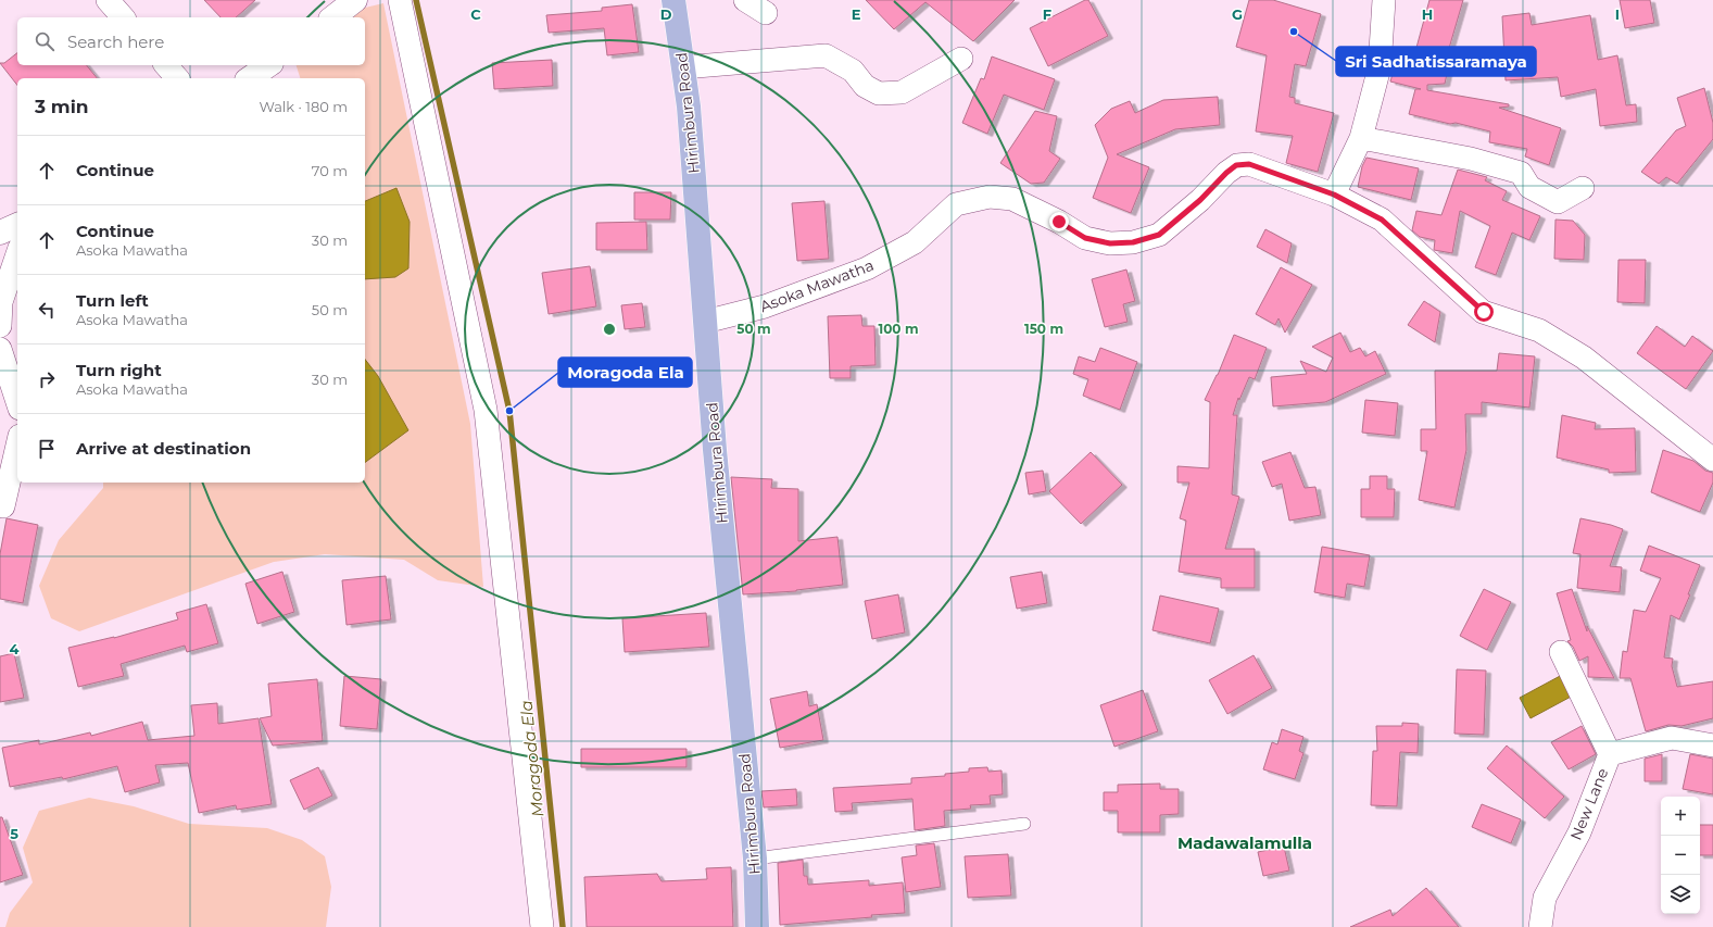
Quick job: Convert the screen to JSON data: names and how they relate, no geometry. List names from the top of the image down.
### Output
{
  "streets": {
    "main road": ["Hirimbura Road"],
    "street": ["Asoka Mawatha", "New Lane"]
  },
  "crossings": [
    ["Hirimbura Road", "Asoka Mawatha"]
  ],
  "districts": ["Madawalamulla"],
  "water": ["Moragoda Ela"],
  "places": ["Sri Sadhatissaramaya", "Moragoda Ela"],
  "page": {
    "search": "Search here",
    "heading": ["3 min", "Walk · 180 m"],
    "list": [
      ["Continue", "70 m"],
      ["Continue", "Asoka Mawatha", "30 m"],
      ["Turn left", "Asoka Mawatha", "50 m"],
      ["Turn right", "Asoka Mawatha", "30 m"],
      "Arrive at destination"
    ],
    "map_buttons": ["+", "−"]
  },
  "grid": {
    "columns": [
      "C",
      "D",
      "E",
      "F",
      "G",
      "H",
      "I"
    ],
    "rows": ["4", "5"]
  },
  "rings": ["50 m", "100 m", "150 m"]
}
